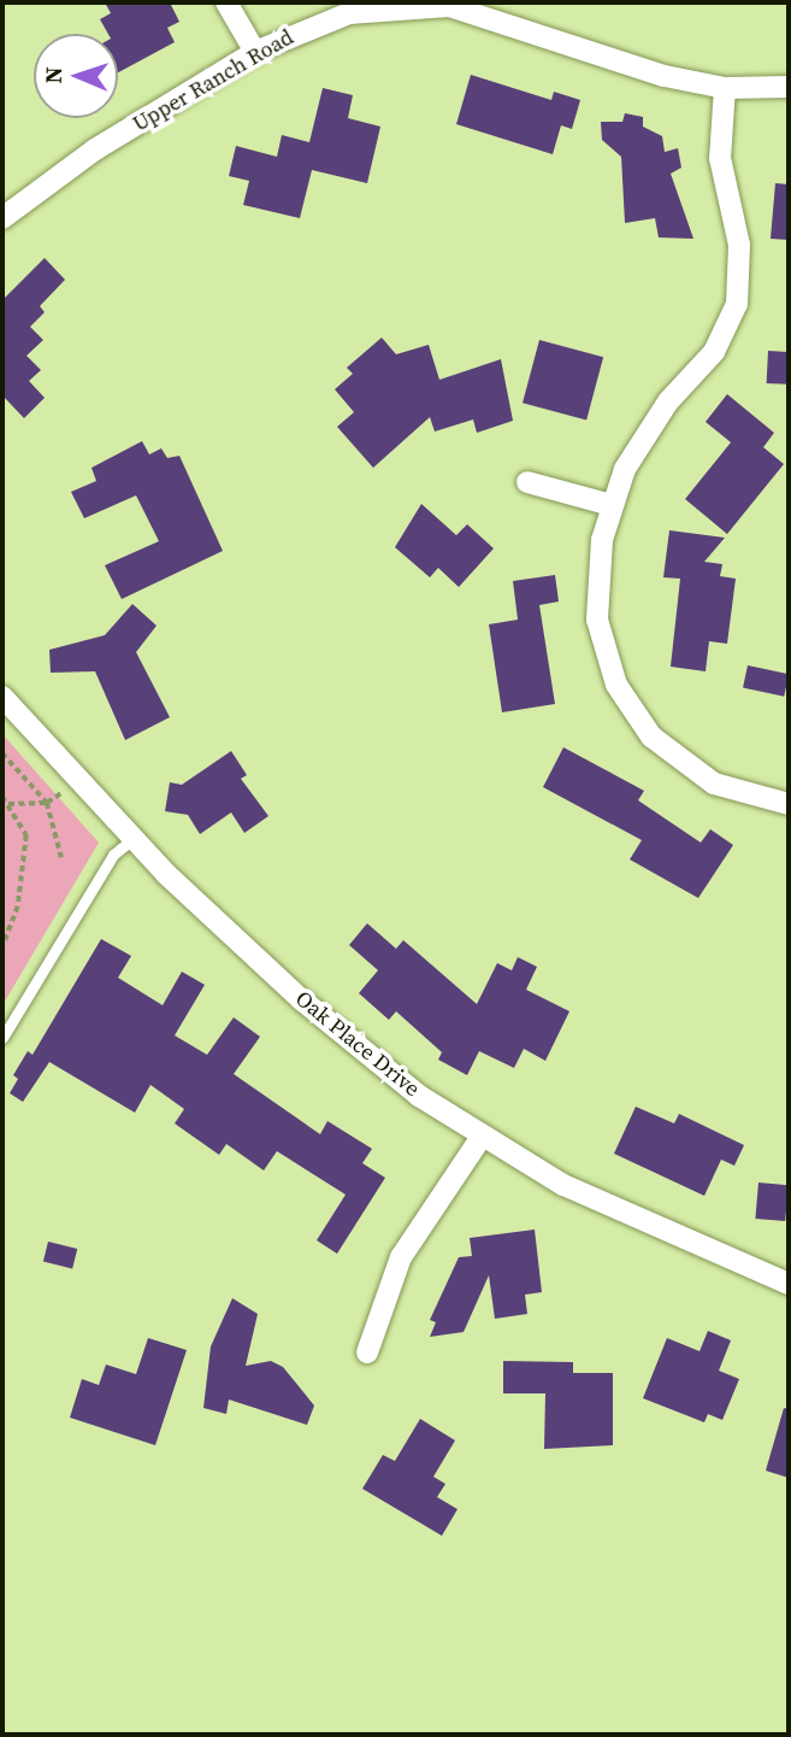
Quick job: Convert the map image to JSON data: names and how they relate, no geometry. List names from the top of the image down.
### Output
{
  "streets": {
    "street": ["Upper Ranch Road", "Oak Place Drive"]
  },
  "north": "left"
}
